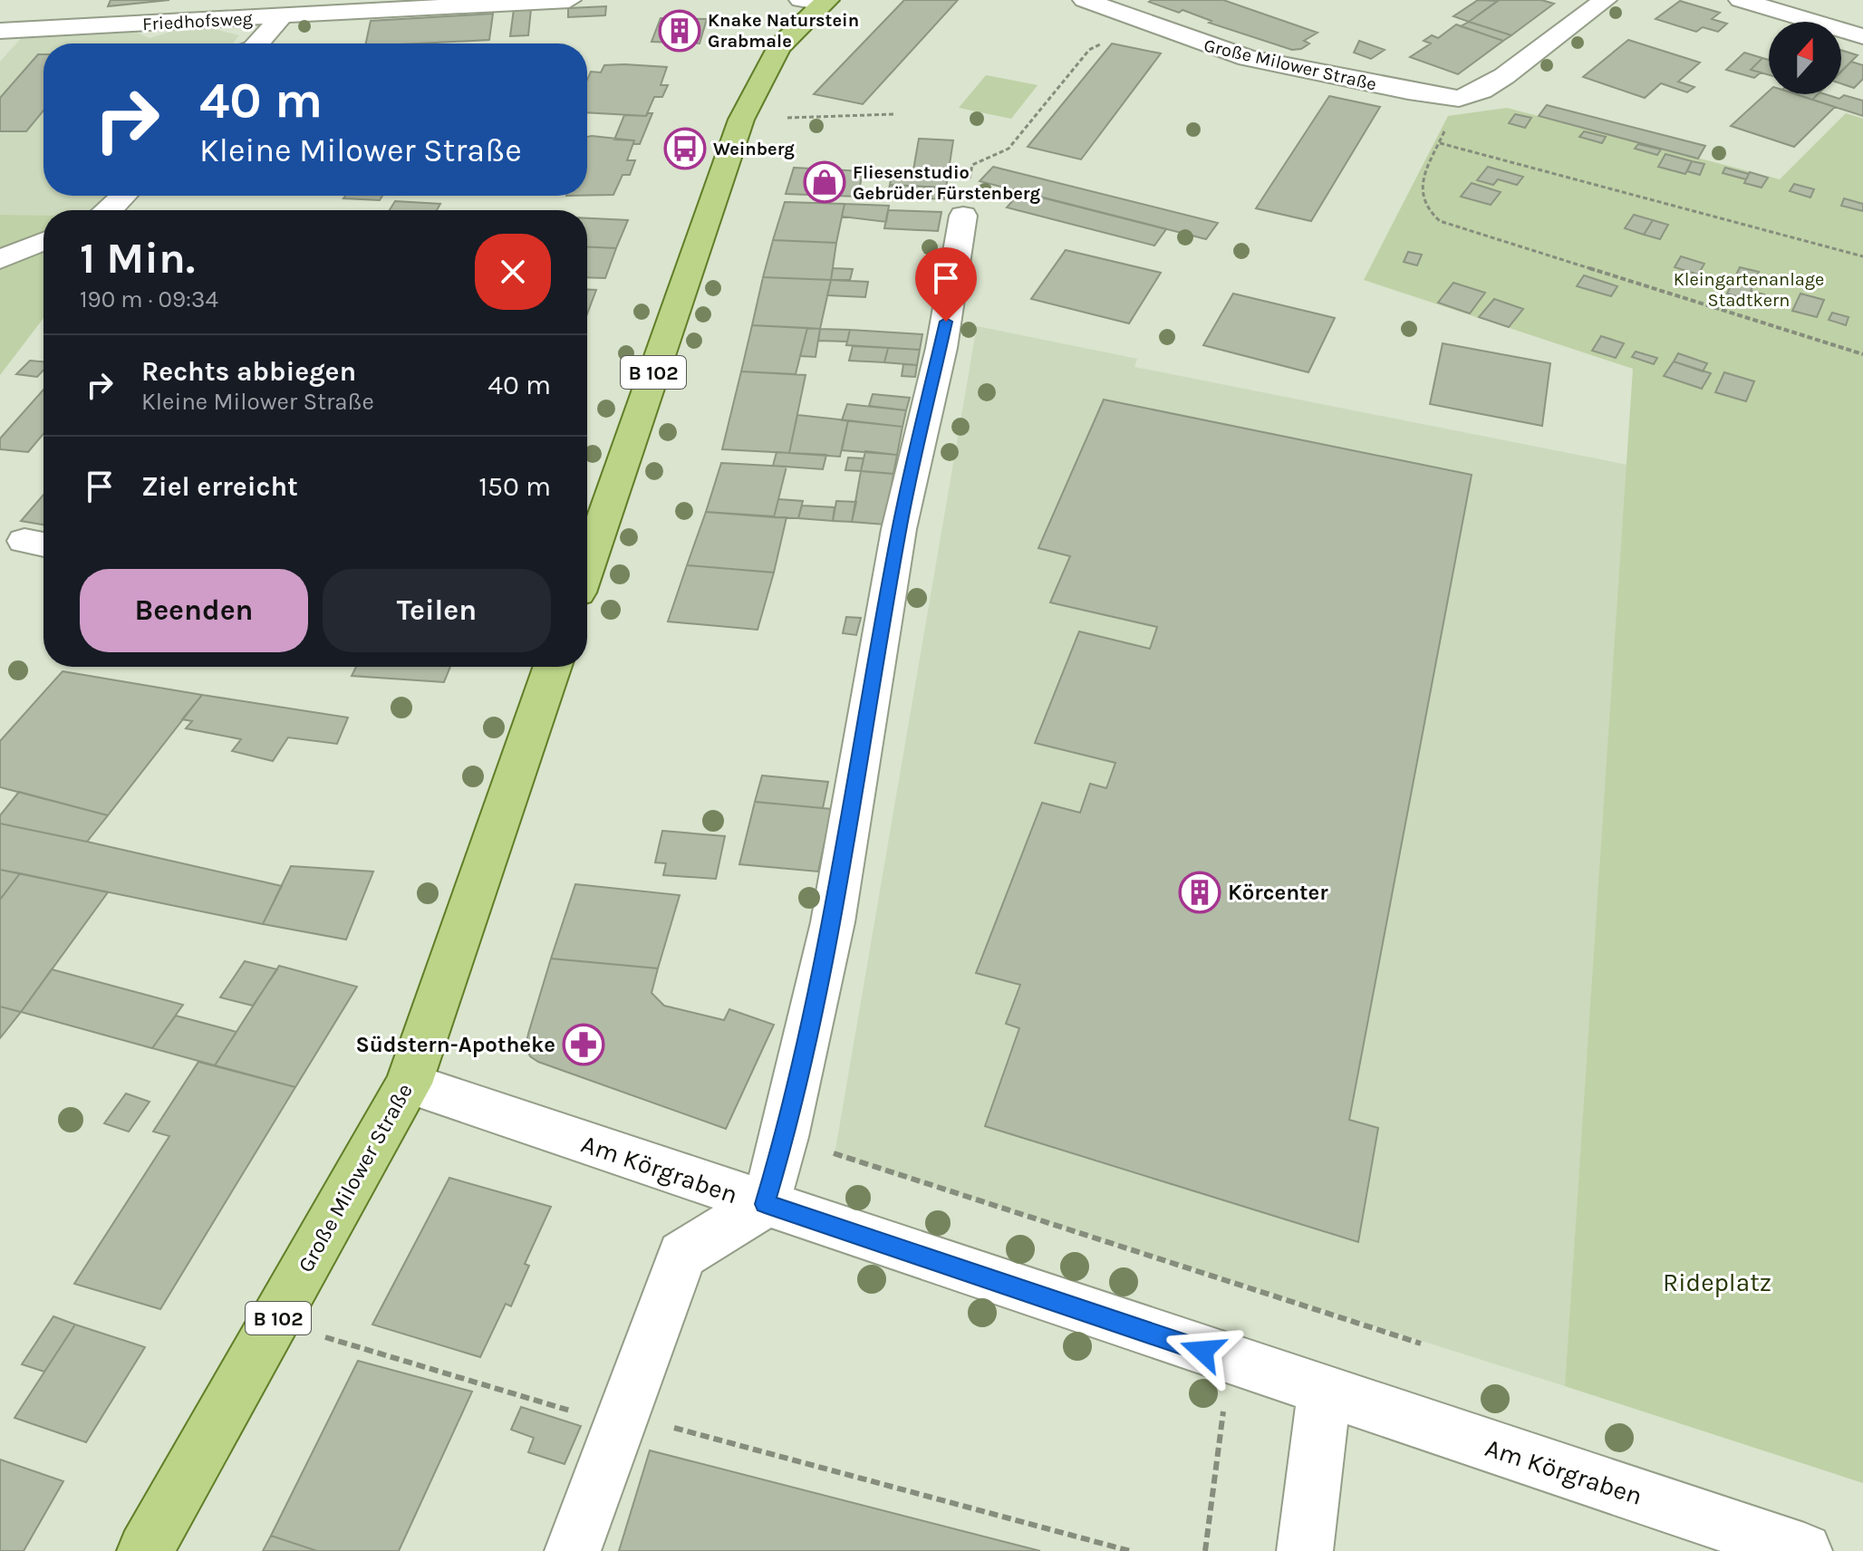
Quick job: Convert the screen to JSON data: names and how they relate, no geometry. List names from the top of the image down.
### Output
{
  "streets": {
    "main road": ["Große Milower Straße", "B 102"],
    "street": ["Friedhofsweg", "Am Körgraben"]
  },
  "crossings": [
    ["Große Milower Straße", "Am Körgraben"]
  ],
  "parks": ["Kleingartenanlage Stadtkern", "Rideplatz"],
  "places": {
    "building": ["Knake Naturstein Grabmale", "Körcenter"],
    "bus stop": ["Weinberg"],
    "shop": ["Fliesenstudio Gebrüder Fürstenberg"],
    "pharmacy": ["Südstern-Apotheke"]
  },
  "north": "top",
  "page": {
    "turn": ["40 m", "Kleine Milower Straße"],
    "heading": ["1 Min.", "190 m · 09:34"],
    "list": [
      {
        "name": "Rechts abbiegen",
        "note": "Kleine Milower Straße",
        "value": "40 m"
      },
      {
        "name": "Ziel erreicht",
        "value": "150 m"
      }
    ],
    "buttons": ["Beenden", "Teilen"]
  }
}
